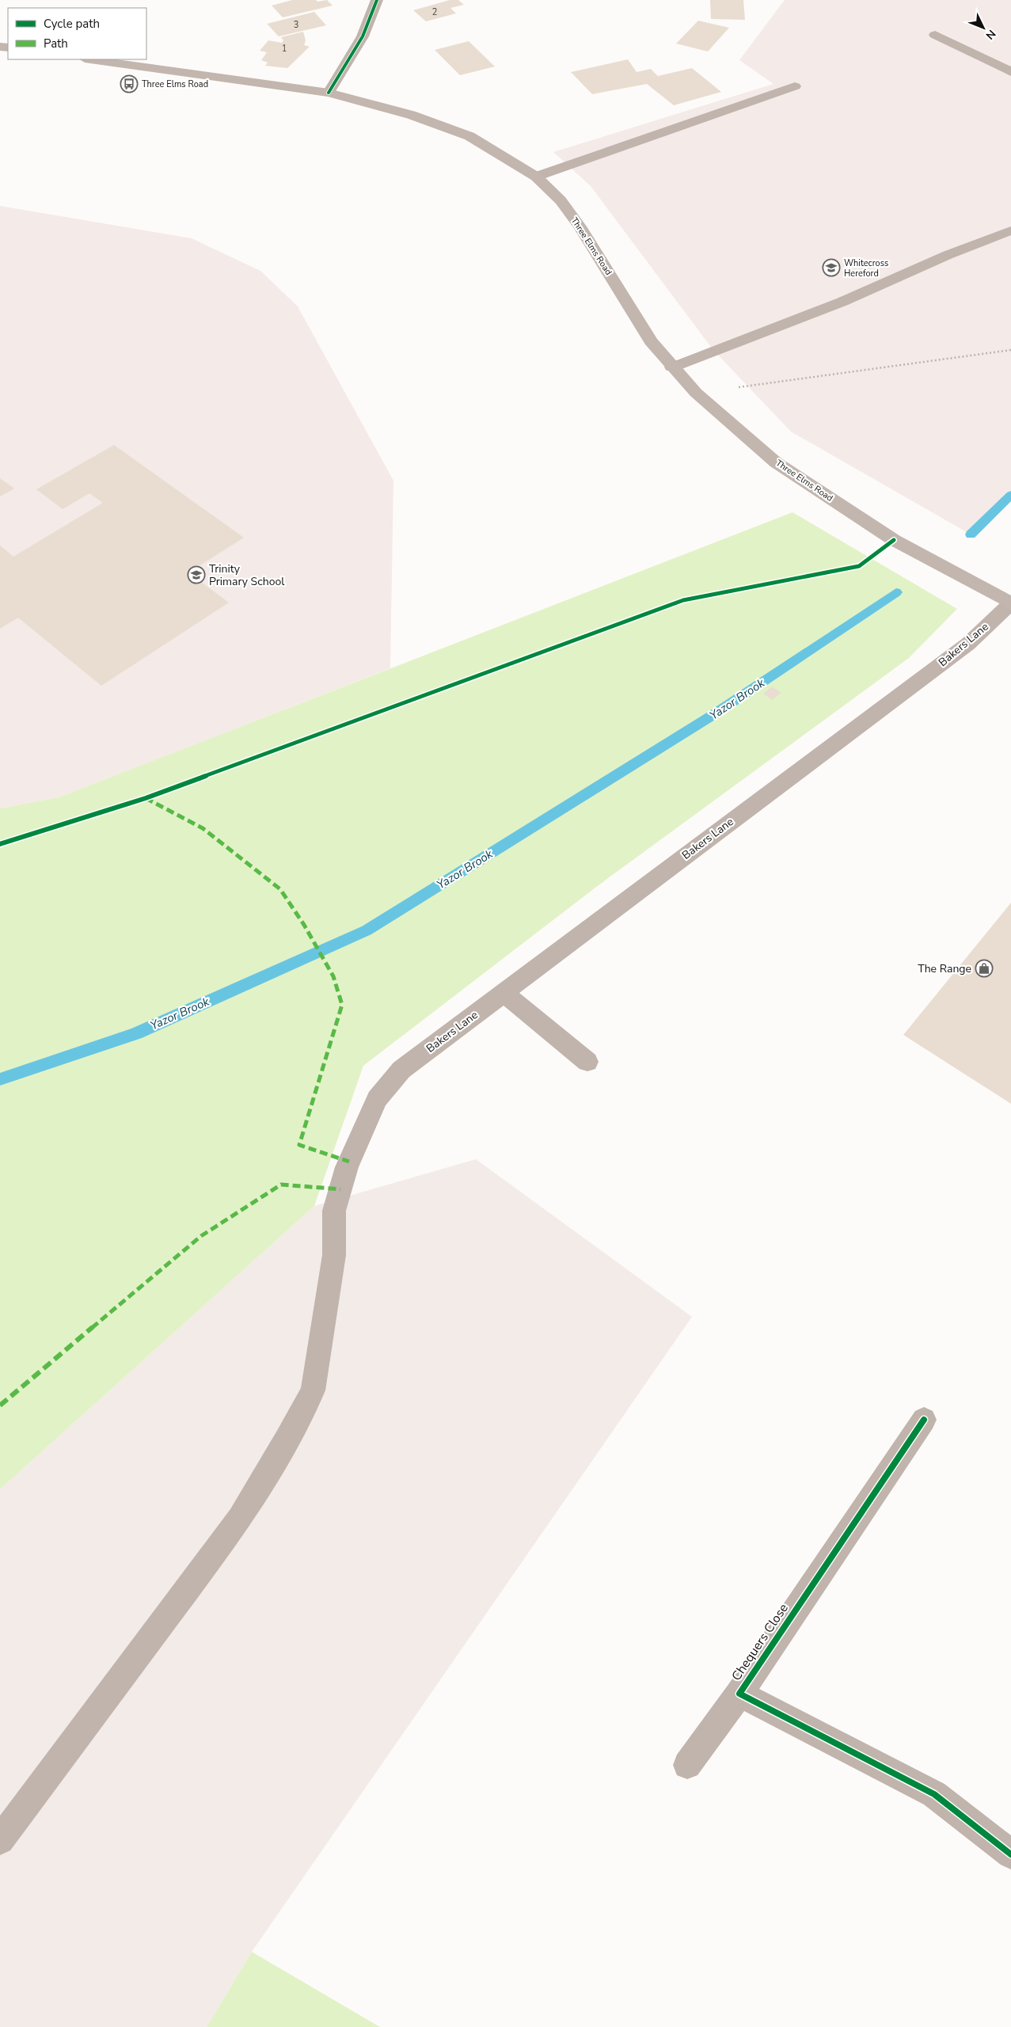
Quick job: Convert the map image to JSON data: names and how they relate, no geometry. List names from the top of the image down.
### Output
{
  "streets": {
    "main road": ["Three Elms Road"],
    "street": ["Bakers Lane", "Chequers Close"]
  },
  "crossings": [
    ["Three Elms Road", "Bakers Lane"]
  ],
  "water": ["Yazor Brook"],
  "places": {
    "bus stop": ["Three Elms Road"],
    "school or university": ["Whitecross Hereford", "Trinity Primary School"],
    "shop": ["The Range"]
  },
  "house_numbers": ["2", "3", "1"],
  "legend": ["Cycle path", "Path"],
  "north": "bottom right"
}
